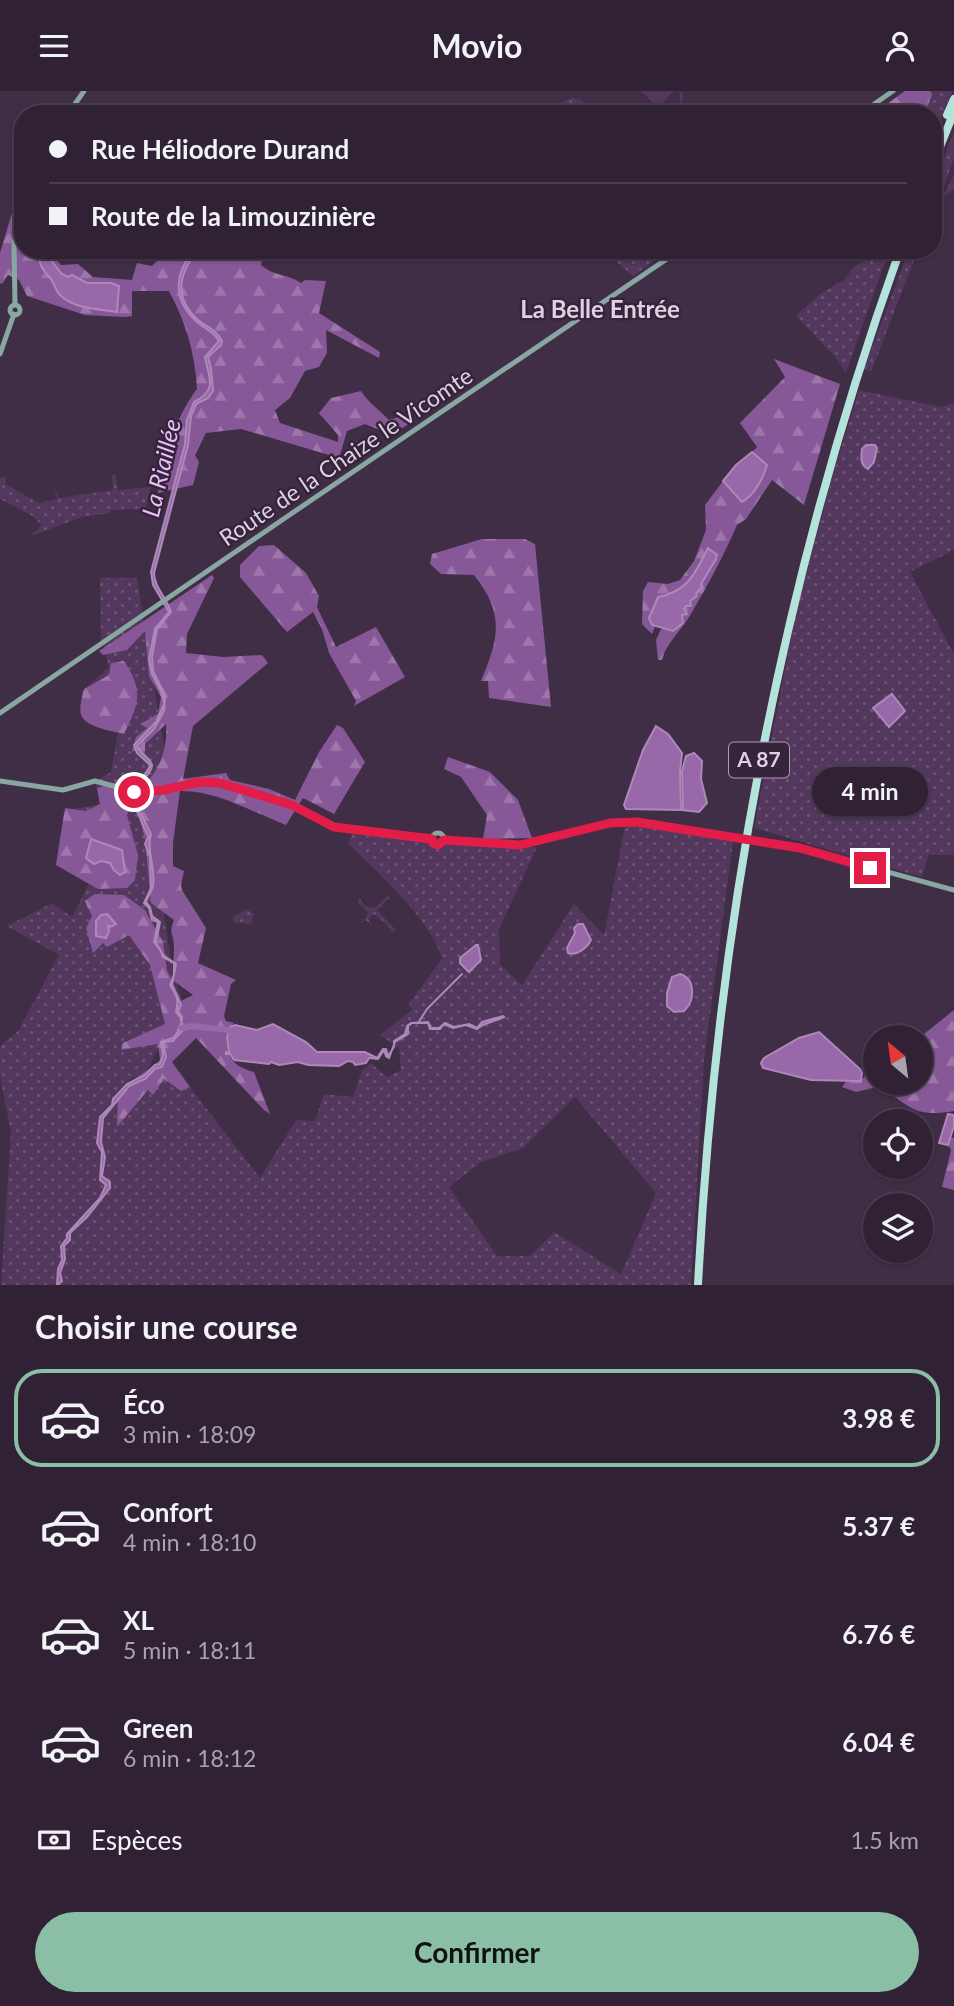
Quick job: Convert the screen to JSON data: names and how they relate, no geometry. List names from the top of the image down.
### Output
{
  "streets": {
    "highway": ["A 87"],
    "street": ["Route de la Chaize le Vicomte"]
  },
  "districts": ["La Belle Entrée"],
  "water": ["La Riaillée"],
  "north": "top left",
  "page": {
    "header": "Movio",
    "banner": ["Rue Héliodore Durand", "Route de la Limouzinière"],
    "bubble": "4 min",
    "heading": "Choisir une course",
    "list": [
      {
        "name": "Éco",
        "note": "3 min · 18:09",
        "value": "3.98 €"
      },
      {
        "name": "Confort",
        "note": "4 min · 18:10",
        "value": "5.37 €"
      },
      {
        "name": "XL",
        "note": "5 min · 18:11",
        "value": "6.76 €"
      },
      {
        "name": "Green",
        "note": "6 min · 18:12",
        "value": "6.04 €"
      }
    ],
    "pay": ["Espèces", "1.5 km"],
    "buttons": "Confirmer"
  }
}
